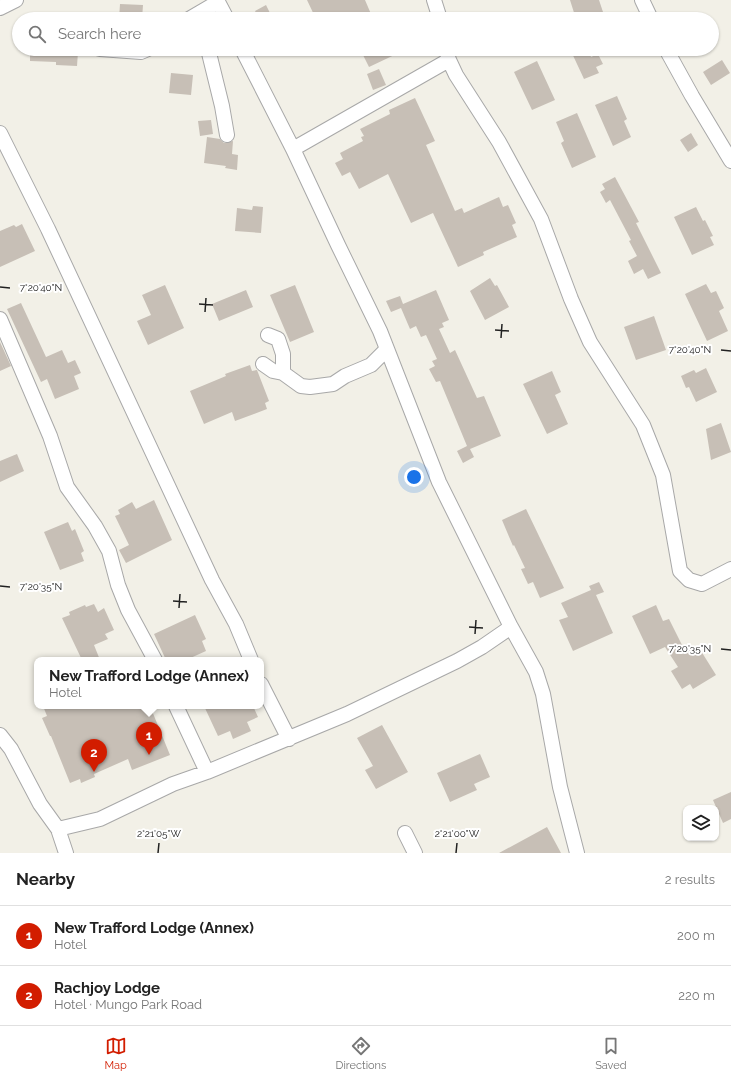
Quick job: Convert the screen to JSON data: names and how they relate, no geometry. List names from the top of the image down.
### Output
{
  "page": {
    "search": "Search here",
    "popup": ["New Trafford Lodge (Annex)", "Hotel"],
    "pins": ["1", "2"],
    "heading": ["Nearby", "2 results"],
    "list": [
      {
        "mark": "1",
        "name": "New Trafford Lodge (Annex)",
        "note": "Hotel",
        "value": "200 m"
      },
      {
        "mark": "2",
        "name": "Rachjoy Lodge",
        "note": "Hotel · Mungo Park Road",
        "value": "220 m"
      }
    ],
    "nav": ["Map", "Directions", "Saved"]
  },
  "coordinates": [
    "7°20'40\"N",
    "7°20'35\"N",
    "2°21'05\"W",
    "2°21'00\"W"
  ]
}
